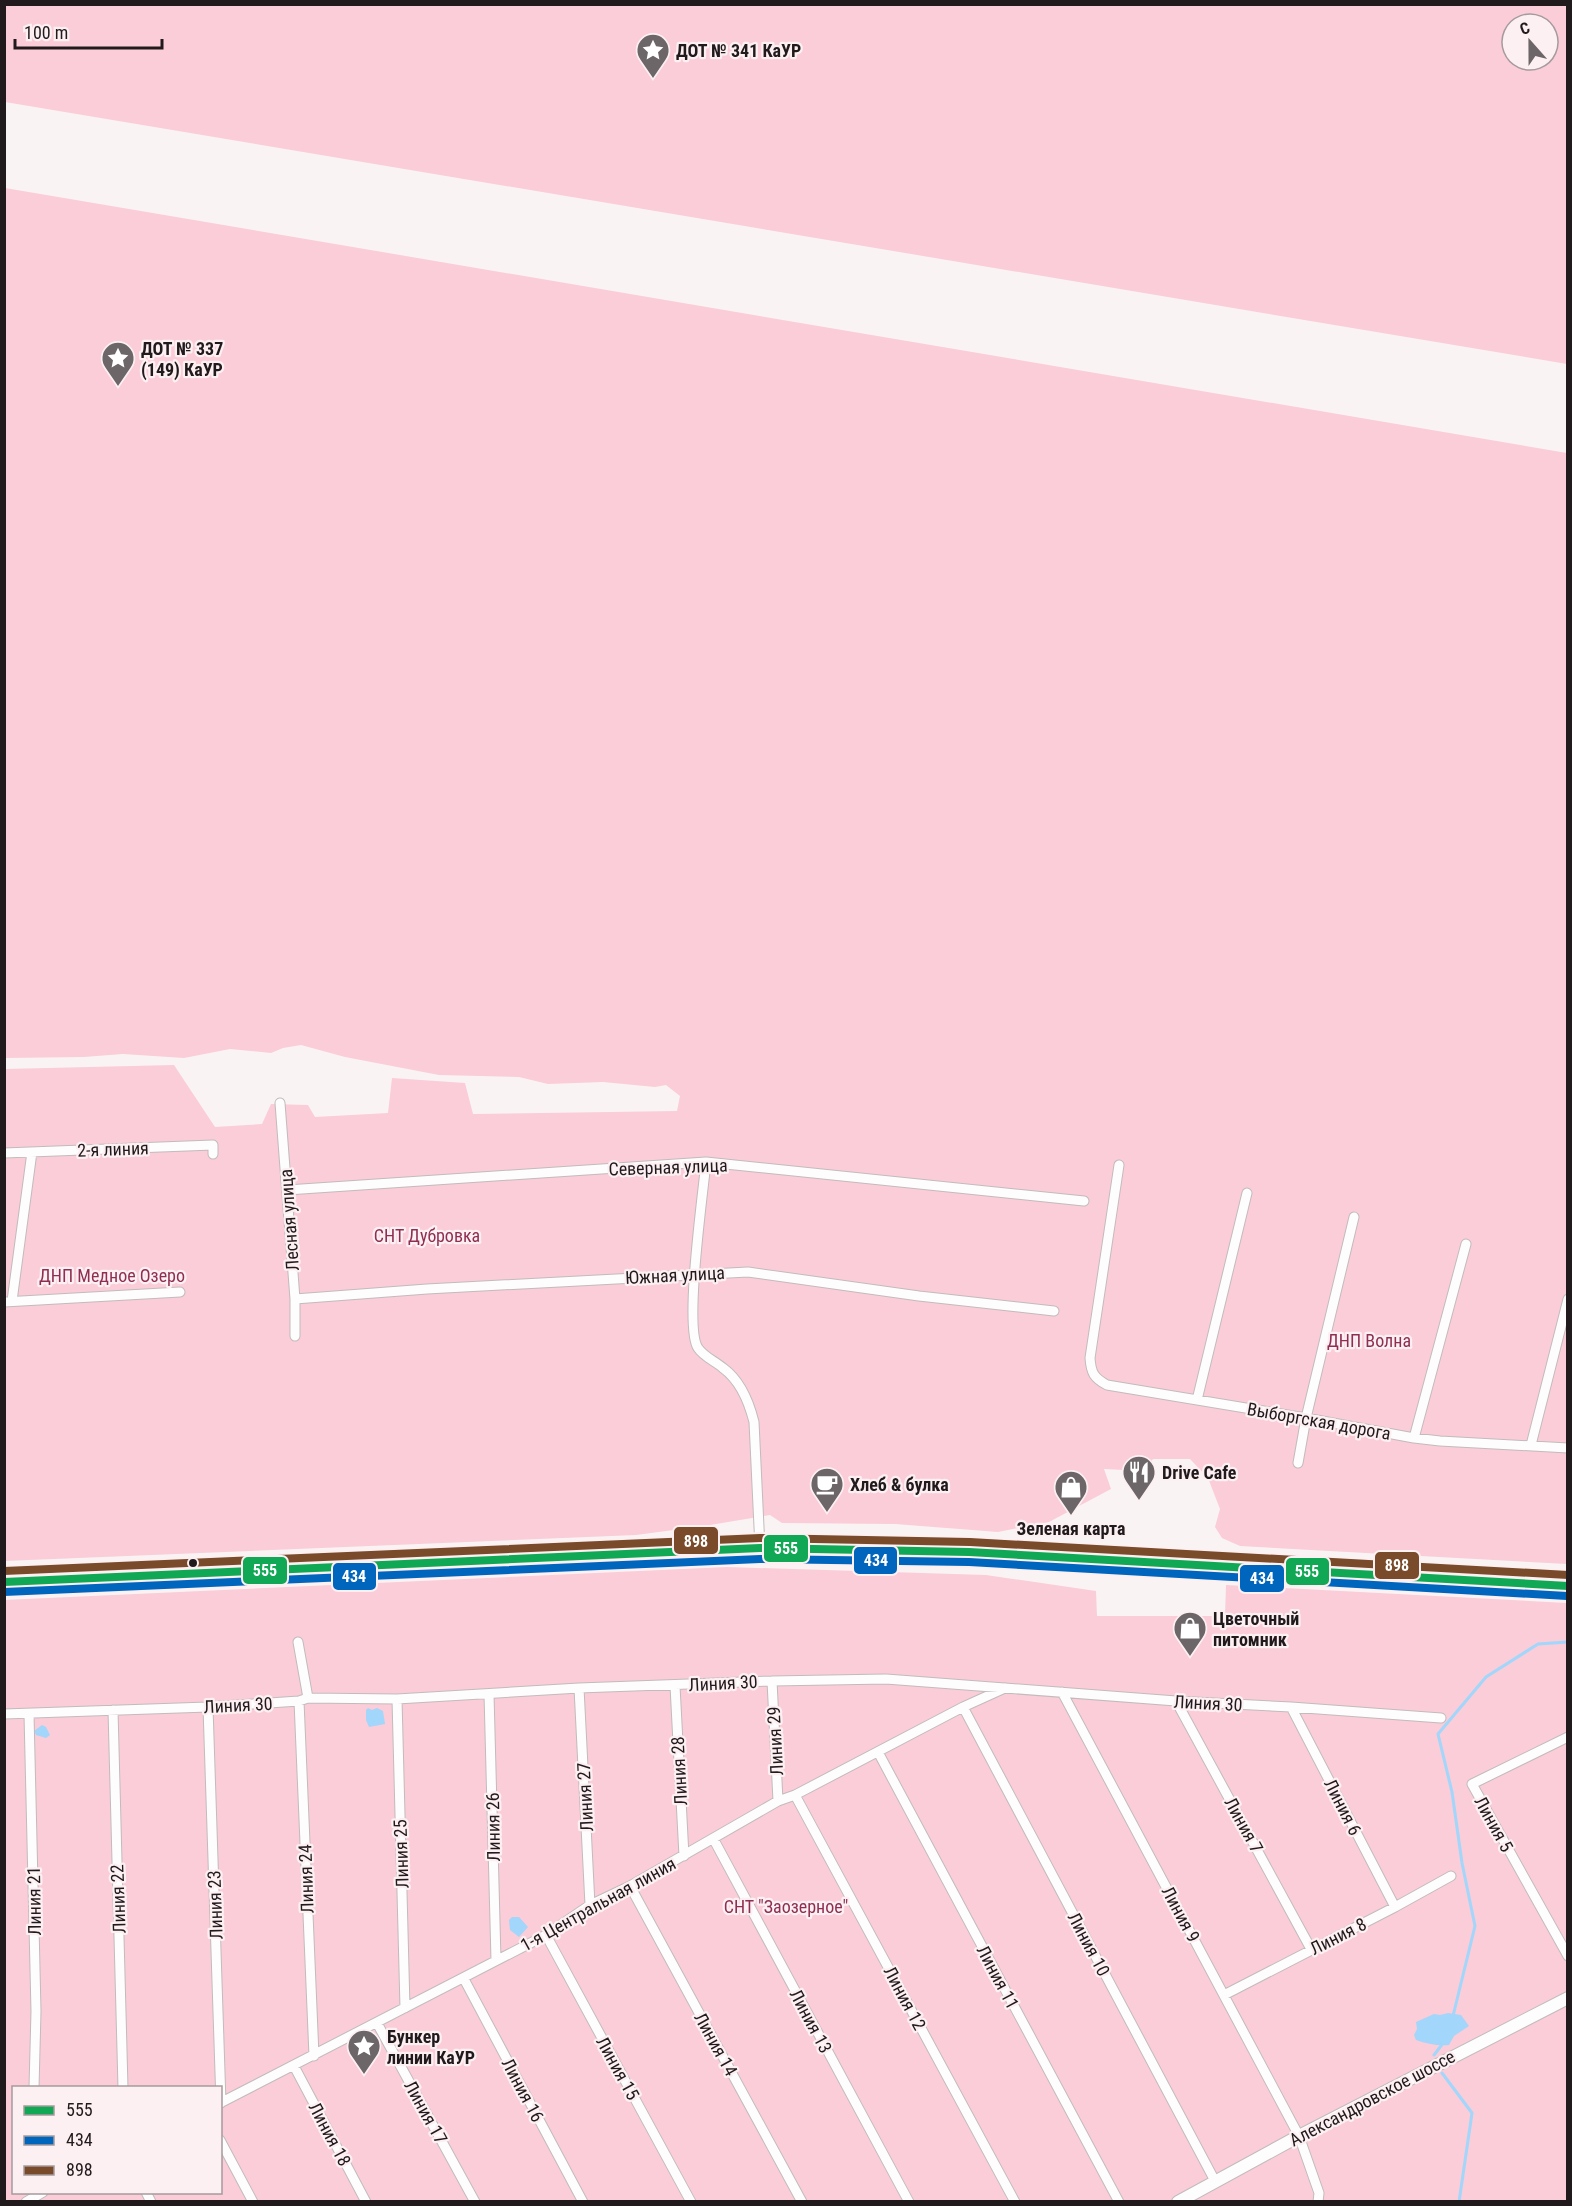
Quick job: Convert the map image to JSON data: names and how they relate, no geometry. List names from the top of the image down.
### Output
{
  "streets": {
    "street": [
      "2-я линия",
      "Северная улица",
      "Лесная улица",
      "Южная улица",
      "Выборгская дорога",
      "Линия 30",
      "Линия 29",
      "Линия 28",
      "Линия 27",
      "Линия 6",
      "Линия 5",
      "Линия 7",
      "Линия 26",
      "Линия 25",
      "Линия 24",
      "Линия 22",
      "Линия 21",
      "1-я Центральная линия",
      "Линия 23",
      "Линия 9",
      "Линия 8",
      "Линия 10",
      "Линия 11",
      "Линия 12",
      "Линия 13",
      "Линия 14",
      "Линия 15",
      "Линия 16",
      "Александровское шоссе",
      "Линия 17",
      "Линия 18"
    ]
  },
  "crossings": [
    ["Северная улица", "Лесная улица"],
    ["Лесная улица", "Южная улица"],
    ["Линия 30", "Линия 29"],
    ["Линия 30", "Линия 28"],
    ["Линия 30", "Линия 27"],
    ["Линия 30", "Линия 6"],
    ["Линия 30", "Линия 7"],
    ["Линия 30", "Линия 26"],
    ["Линия 30", "Линия 25"],
    ["Линия 30", "Линия 24"],
    ["Линия 30", "Линия 22"],
    ["Линия 30", "Линия 21"],
    ["Линия 30", "1-я Центральная линия"],
    ["Линия 30", "Линия 23"],
    ["Линия 30", "Линия 9"],
    ["Линия 29", "1-я Центральная линия"],
    ["Линия 28", "1-я Центральная линия"],
    ["Линия 27", "1-я Центральная линия"],
    ["Линия 6", "Линия 8"],
    ["Линия 7", "Линия 8"],
    ["Линия 26", "1-я Центральная линия"],
    ["Линия 25", "1-я Центральная линия"],
    ["Линия 24", "1-я Центральная линия"],
    ["1-я Центральная линия", "Линия 10"],
    ["1-я Центральная линия", "Линия 11"],
    ["1-я Центральная линия", "Линия 12"],
    ["1-я Центральная линия", "Линия 13"],
    ["1-я Центральная линия", "Линия 14"],
    ["1-я Центральная линия", "Линия 15"],
    ["1-я Центральная линия", "Линия 16"],
    ["1-я Центральная линия", "Линия 17"],
    ["1-я Центральная линия", "Линия 18"],
    ["Линия 9", "Линия 8"],
    ["Линия 9", "Александровское шоссе"],
    ["Линия 10", "Александровское шоссе"]
  ],
  "parks": [
    "СНТ Дубровка",
    "ДНП Медное Озеро",
    "ДНП Волна",
    "СНТ \"Заозерное\""
  ],
  "places": {
    "place": ["ДОТ № 341 КаУР", "ДОТ № 337 (149) КаУР", "Бункер линии КаУР"],
    "restaurant": ["Drive Cafe"],
    "cafe": ["Хлеб & булка"],
    "shop": ["Зеленая карта", "Цветочный питомник"]
  },
  "lines": ["transit line 898", "transit line 555", "transit line 434"],
  "legend": ["555", "434", "898"],
  "scale_bar": "100 m",
  "north": "top"
}
